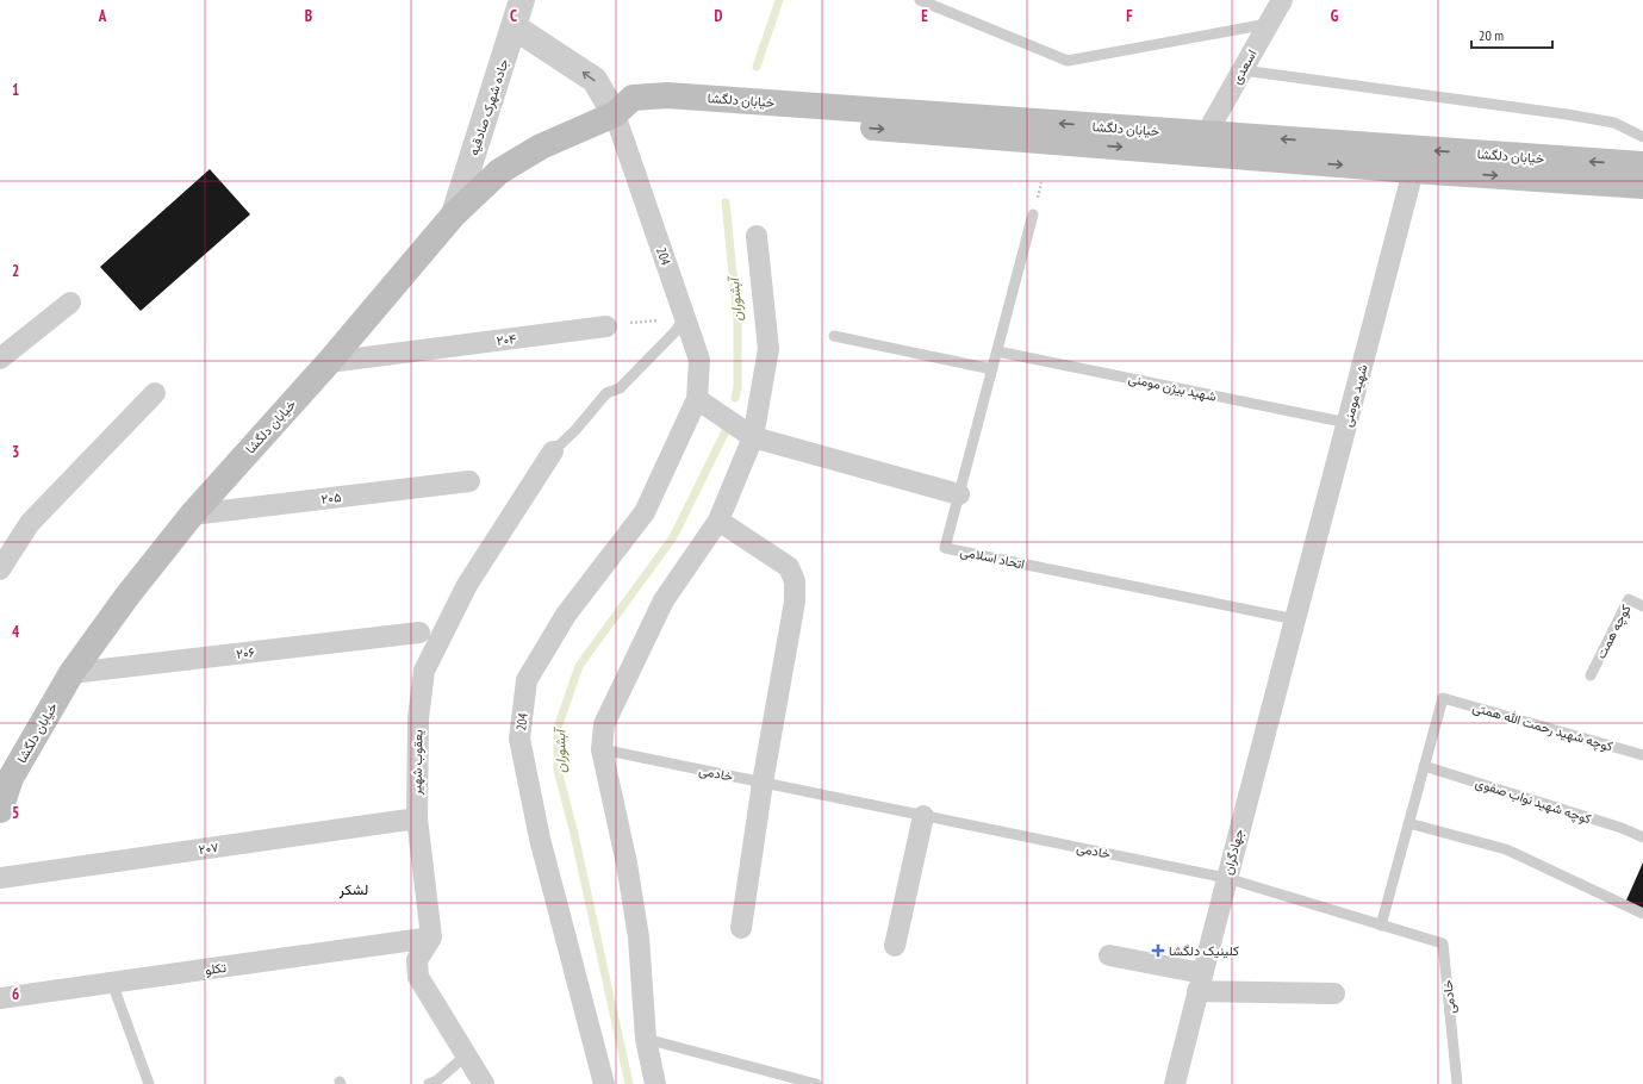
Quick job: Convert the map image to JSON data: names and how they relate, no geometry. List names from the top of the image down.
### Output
{
  "streets": {
    "main road": ["خیابان دلگشا"],
    "street": [
      "اسعدی",
      "جاده شهرک صادقیه",
      "204",
      "۲۰۴",
      "شهید مومنی",
      "۲۰۵",
      "۲۰۶",
      "یعقوب شهیر",
      "۲۰۷",
      "جهادگران",
      "تکلو"
    ],
    "lane": [
      "شهید بیژن مومنی",
      "اتحاد اسلامی",
      "کوچه همت",
      "کوچه شهید رحمت الله همتی",
      "خادمی",
      "کوچه شهید نواب صفوی"
    ]
  },
  "crossings": [
    ["اسعدی", "خیابان دلگشا"],
    ["خیابان دلگشا", "جاده شهرک صادقیه"],
    ["خیابان دلگشا", "204"],
    ["خیابان دلگشا", "۲۰۴"],
    ["خیابان دلگشا", "شهید مومنی"],
    ["خیابان دلگشا", "۲۰۵"],
    ["خیابان دلگشا", "۲۰۶"],
    ["شهید بیژن مومنی", "شهید مومنی"],
    ["شهید بیژن مومنی", "اتحاد اسلامی"],
    ["شهید مومنی", "اتحاد اسلامی"],
    ["شهید مومنی", "جهادگران"],
    ["اتحاد اسلامی", "جهادگران"],
    ["کوچه شهید رحمت الله همتی", "کوچه شهید نواب صفوی"],
    ["یعقوب شهیر", "۲۰۷"],
    ["یعقوب شهیر", "تکلو"],
    ["خادمی", "جهادگران"]
  ],
  "districts": ["لشکر"],
  "water": ["آبشوران"],
  "places": {
    "health": ["کلینیک دلگشا"]
  },
  "scale_bar": "20 m",
  "grid": {
    "columns": [
      "A",
      "B",
      "C",
      "D",
      "E",
      "F",
      "G"
    ],
    "rows": [
      "1",
      "2",
      "3",
      "4",
      "5",
      "6"
    ]
  }
}
